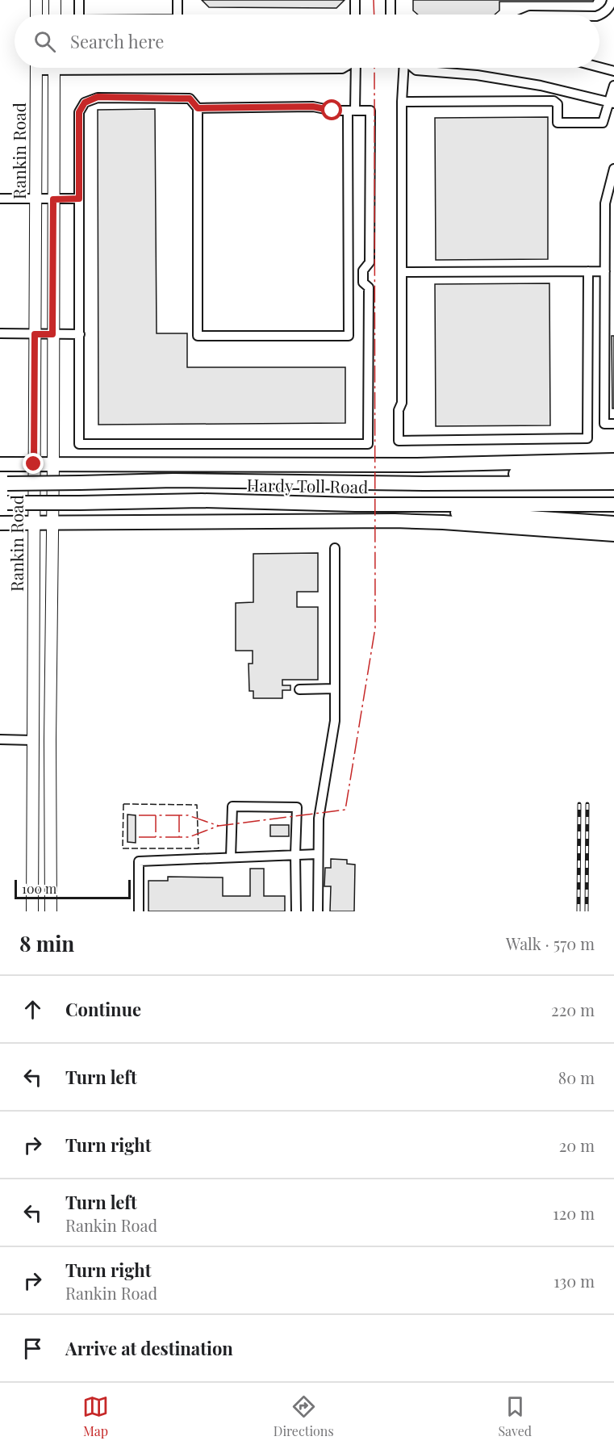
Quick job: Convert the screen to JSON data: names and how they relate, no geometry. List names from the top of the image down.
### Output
{
  "streets": {
    "highway": ["Hardy Toll Road"],
    "main road": ["Rankin Road"]
  },
  "scale_bar": "100 m",
  "page": {
    "search": "Search here",
    "scale": "100 m",
    "heading": ["8 min", "Walk · 570 m"],
    "list": [
      ["Continue", "220 m"],
      ["Turn left", "80 m"],
      ["Turn right", "20 m"],
      ["Turn left", "Rankin Road", "120 m"],
      ["Turn right", "Rankin Road", "130 m"],
      "Arrive at destination"
    ],
    "nav": ["Map", "Directions", "Saved"]
  }
}
